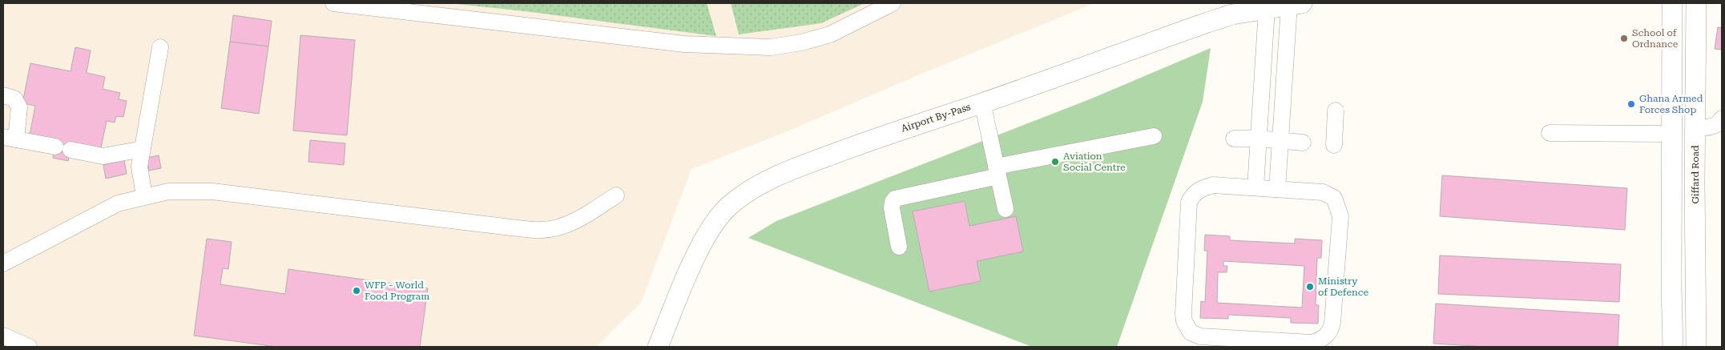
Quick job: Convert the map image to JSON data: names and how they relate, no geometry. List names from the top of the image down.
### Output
{
  "streets": {
    "main road": ["Airport By-Pass", "Giffard Road"]
  },
  "places": [
    "School of Ordnance",
    "Ghana Armed Forces Shop",
    "Aviation Social Centre",
    "Ministry of Defence",
    "WFP - World Food Program"
  ]
}
